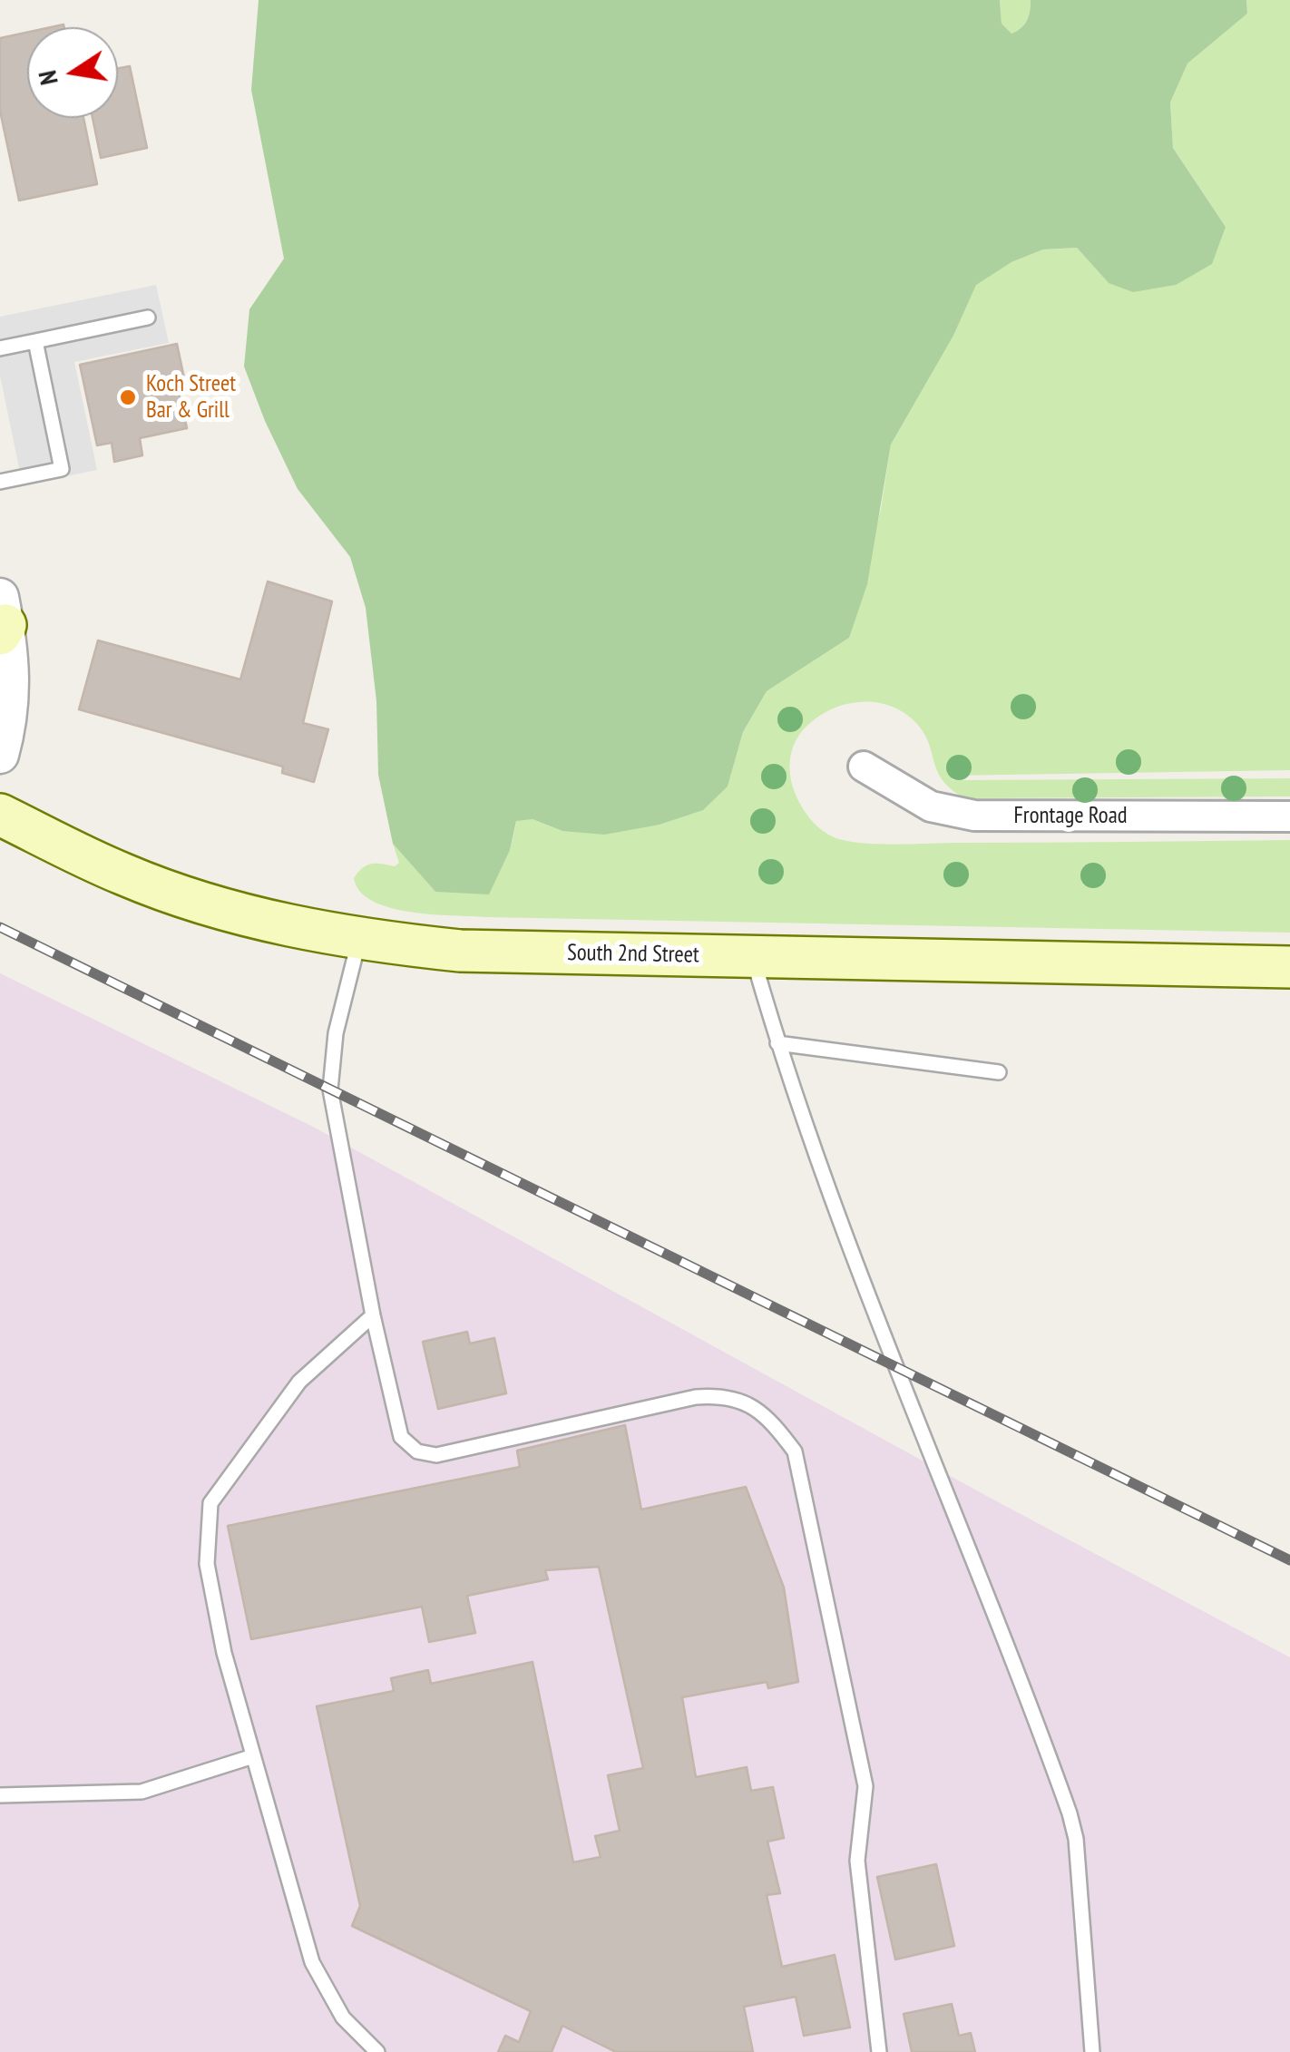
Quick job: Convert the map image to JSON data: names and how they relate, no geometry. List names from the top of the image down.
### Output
{
  "streets": {
    "main road": ["South 2nd Street"],
    "street": ["Frontage Road"]
  },
  "places": ["Koch Street Bar & Grill"],
  "north": "left"
}
